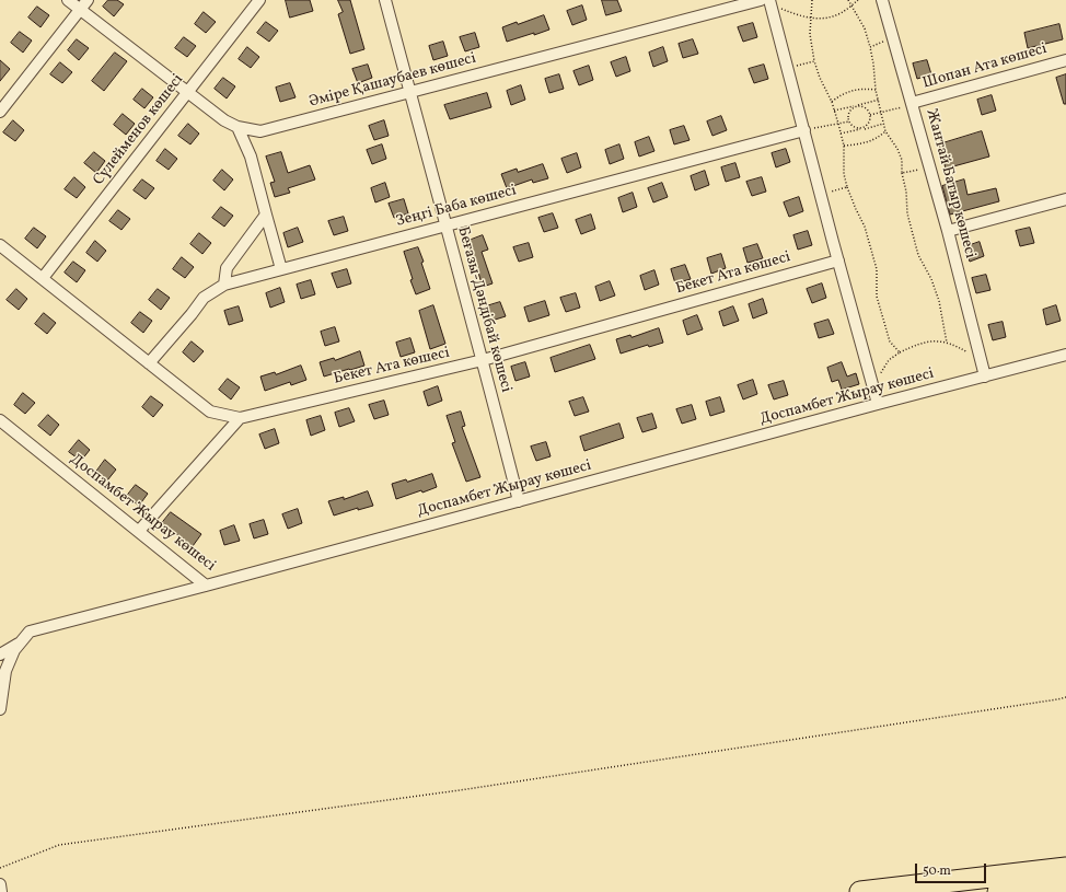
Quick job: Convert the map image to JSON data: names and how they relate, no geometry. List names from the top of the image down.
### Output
{
  "streets": {
    "street": [
      "Шопан Ата көшесі",
      "Әміре Қашаубаев көшесі",
      "Сүлейменов көшесі",
      "Жантай Батыр көшесі",
      "Зеңгі Баба көшесі",
      "Бекет Ата көшесі",
      "Беғазы-Дәндібай көшесі",
      "Доспамбет Жырау көшесі"
    ]
  },
  "crossings": [
    ["Шопан Ата көшесі", "Жантай Батыр көшесі"],
    ["Әміре Қашаубаев көшесі", "Сүлейменов көшесі"],
    ["Әміре Қашаубаев көшесі", "Беғазы-Дәндібай көшесі"],
    ["Сүлейменов көшесі", "Бекет Ата көшесі"],
    ["Жантай Батыр көшесі", "Доспамбет Жырау көшесі"],
    ["Зеңгі Баба көшесі", "Бекет Ата көшесі"],
    ["Зеңгі Баба көшесі", "Беғазы-Дәндібай көшесі"],
    ["Бекет Ата көшесі", "Беғазы-Дәндібай көшесі"],
    ["Беғазы-Дәндібай көшесі", "Доспамбет Жырау көшесі"]
  ],
  "scale_bar": "50 m"
}
